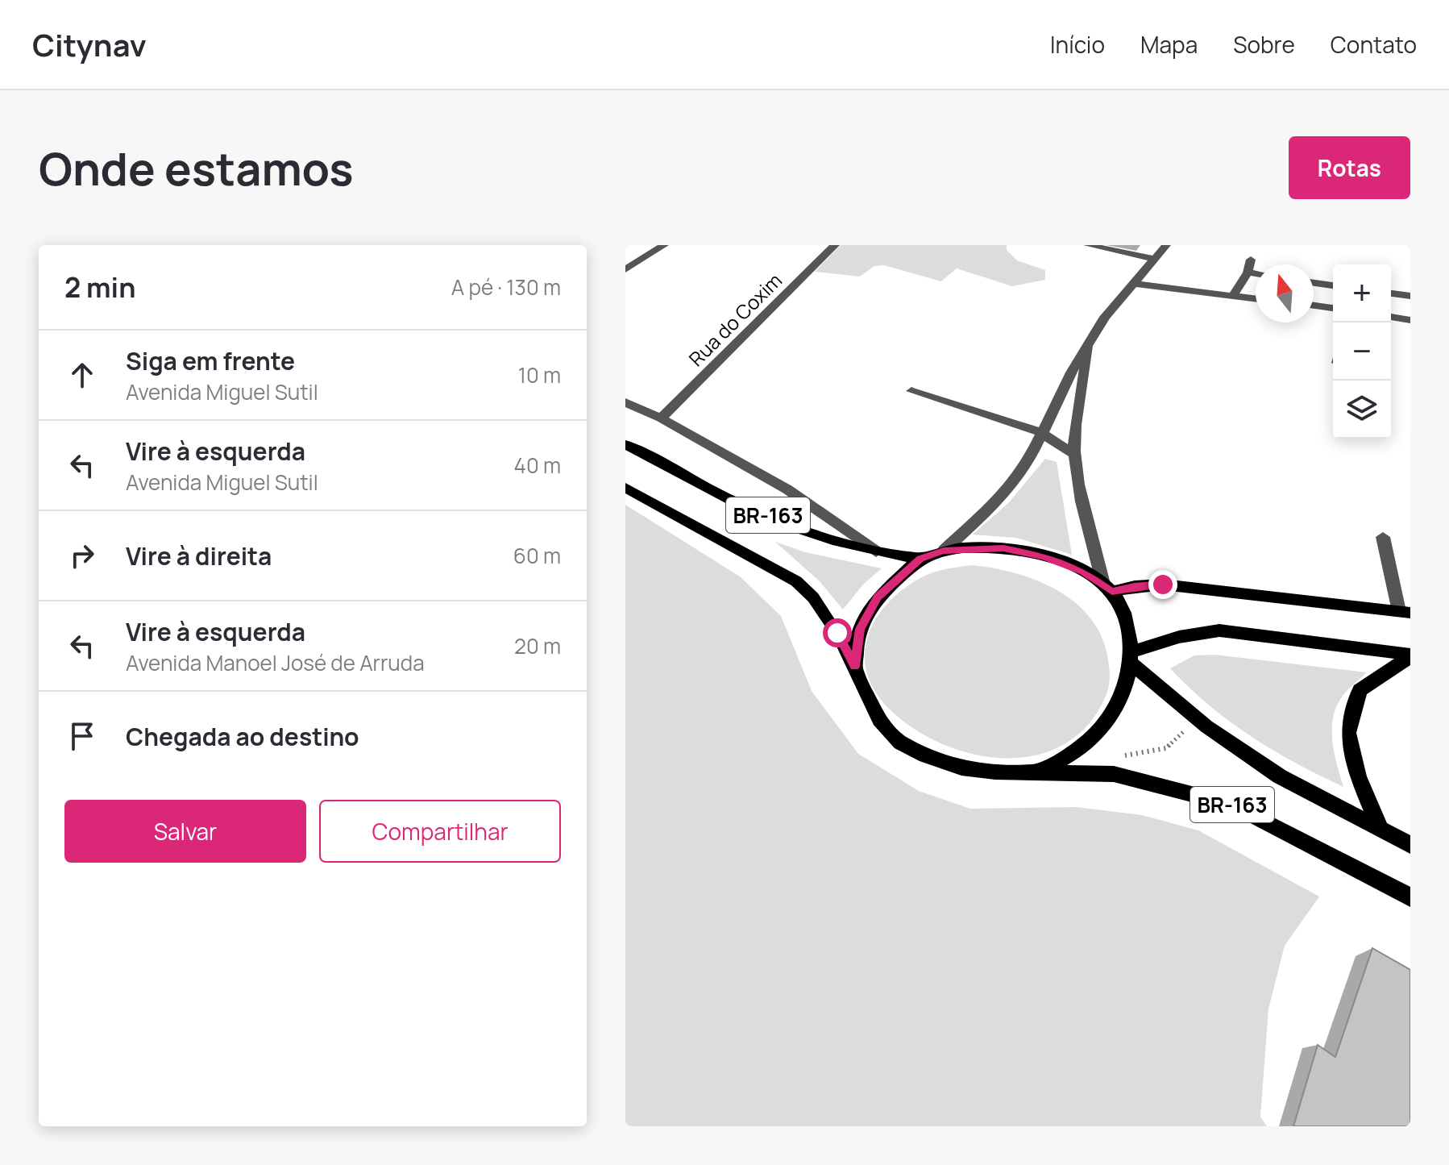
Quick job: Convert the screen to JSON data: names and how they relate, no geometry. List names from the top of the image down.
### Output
{
  "streets": {
    "main road": ["BR-163"],
    "street": ["Rua do Coxim"]
  },
  "north": "top",
  "page": {
    "header": "Citynav",
    "nav": [
      "Início",
      "Mapa",
      "Sobre",
      "Contato"
    ],
    "buttons": [
      "Rotas",
      ["Salvar", "Compartilhar"]
    ],
    "title": "Onde estamos",
    "heading": ["2 min", "A pé · 130 m"],
    "map_buttons": ["+", "−"],
    "list": [
      ["Siga em frente", "Avenida Miguel Sutil", "10 m"],
      ["Vire à esquerda", "Avenida Miguel Sutil", "40 m"],
      ["Vire à direita", "60 m"],
      ["Vire à esquerda", "Avenida Manoel José de Arruda", "20 m"],
      "Chegada ao destino"
    ]
  }
}
